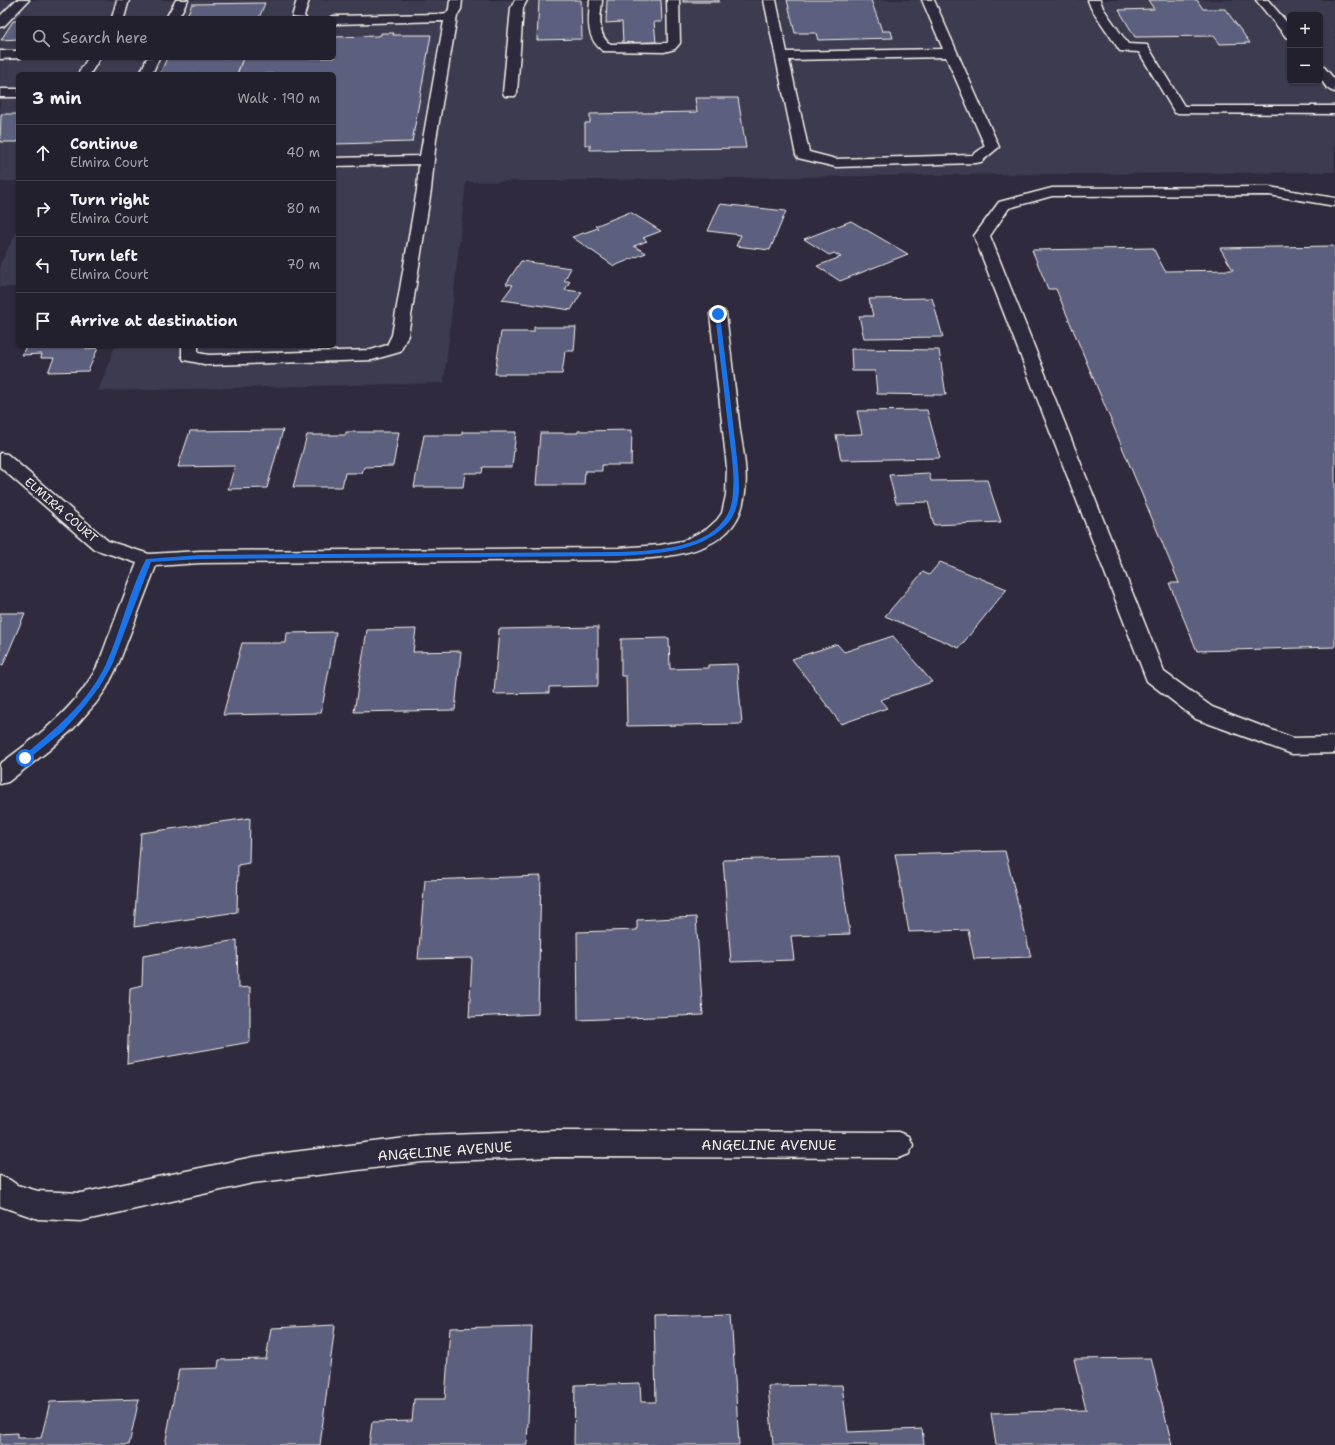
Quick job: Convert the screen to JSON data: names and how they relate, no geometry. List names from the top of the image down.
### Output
{
  "streets": {
    "street": ["ELMIRA COURT", "ANGELINE AVENUE"]
  },
  "page": {
    "map_buttons": ["+", "−"],
    "search": "Search here",
    "heading": ["3 min", "Walk · 190 m"],
    "list": [
      ["Continue", "Elmira Court", "40 m"],
      ["Turn right", "Elmira Court", "80 m"],
      ["Turn left", "Elmira Court", "70 m"],
      "Arrive at destination"
    ]
  }
}
